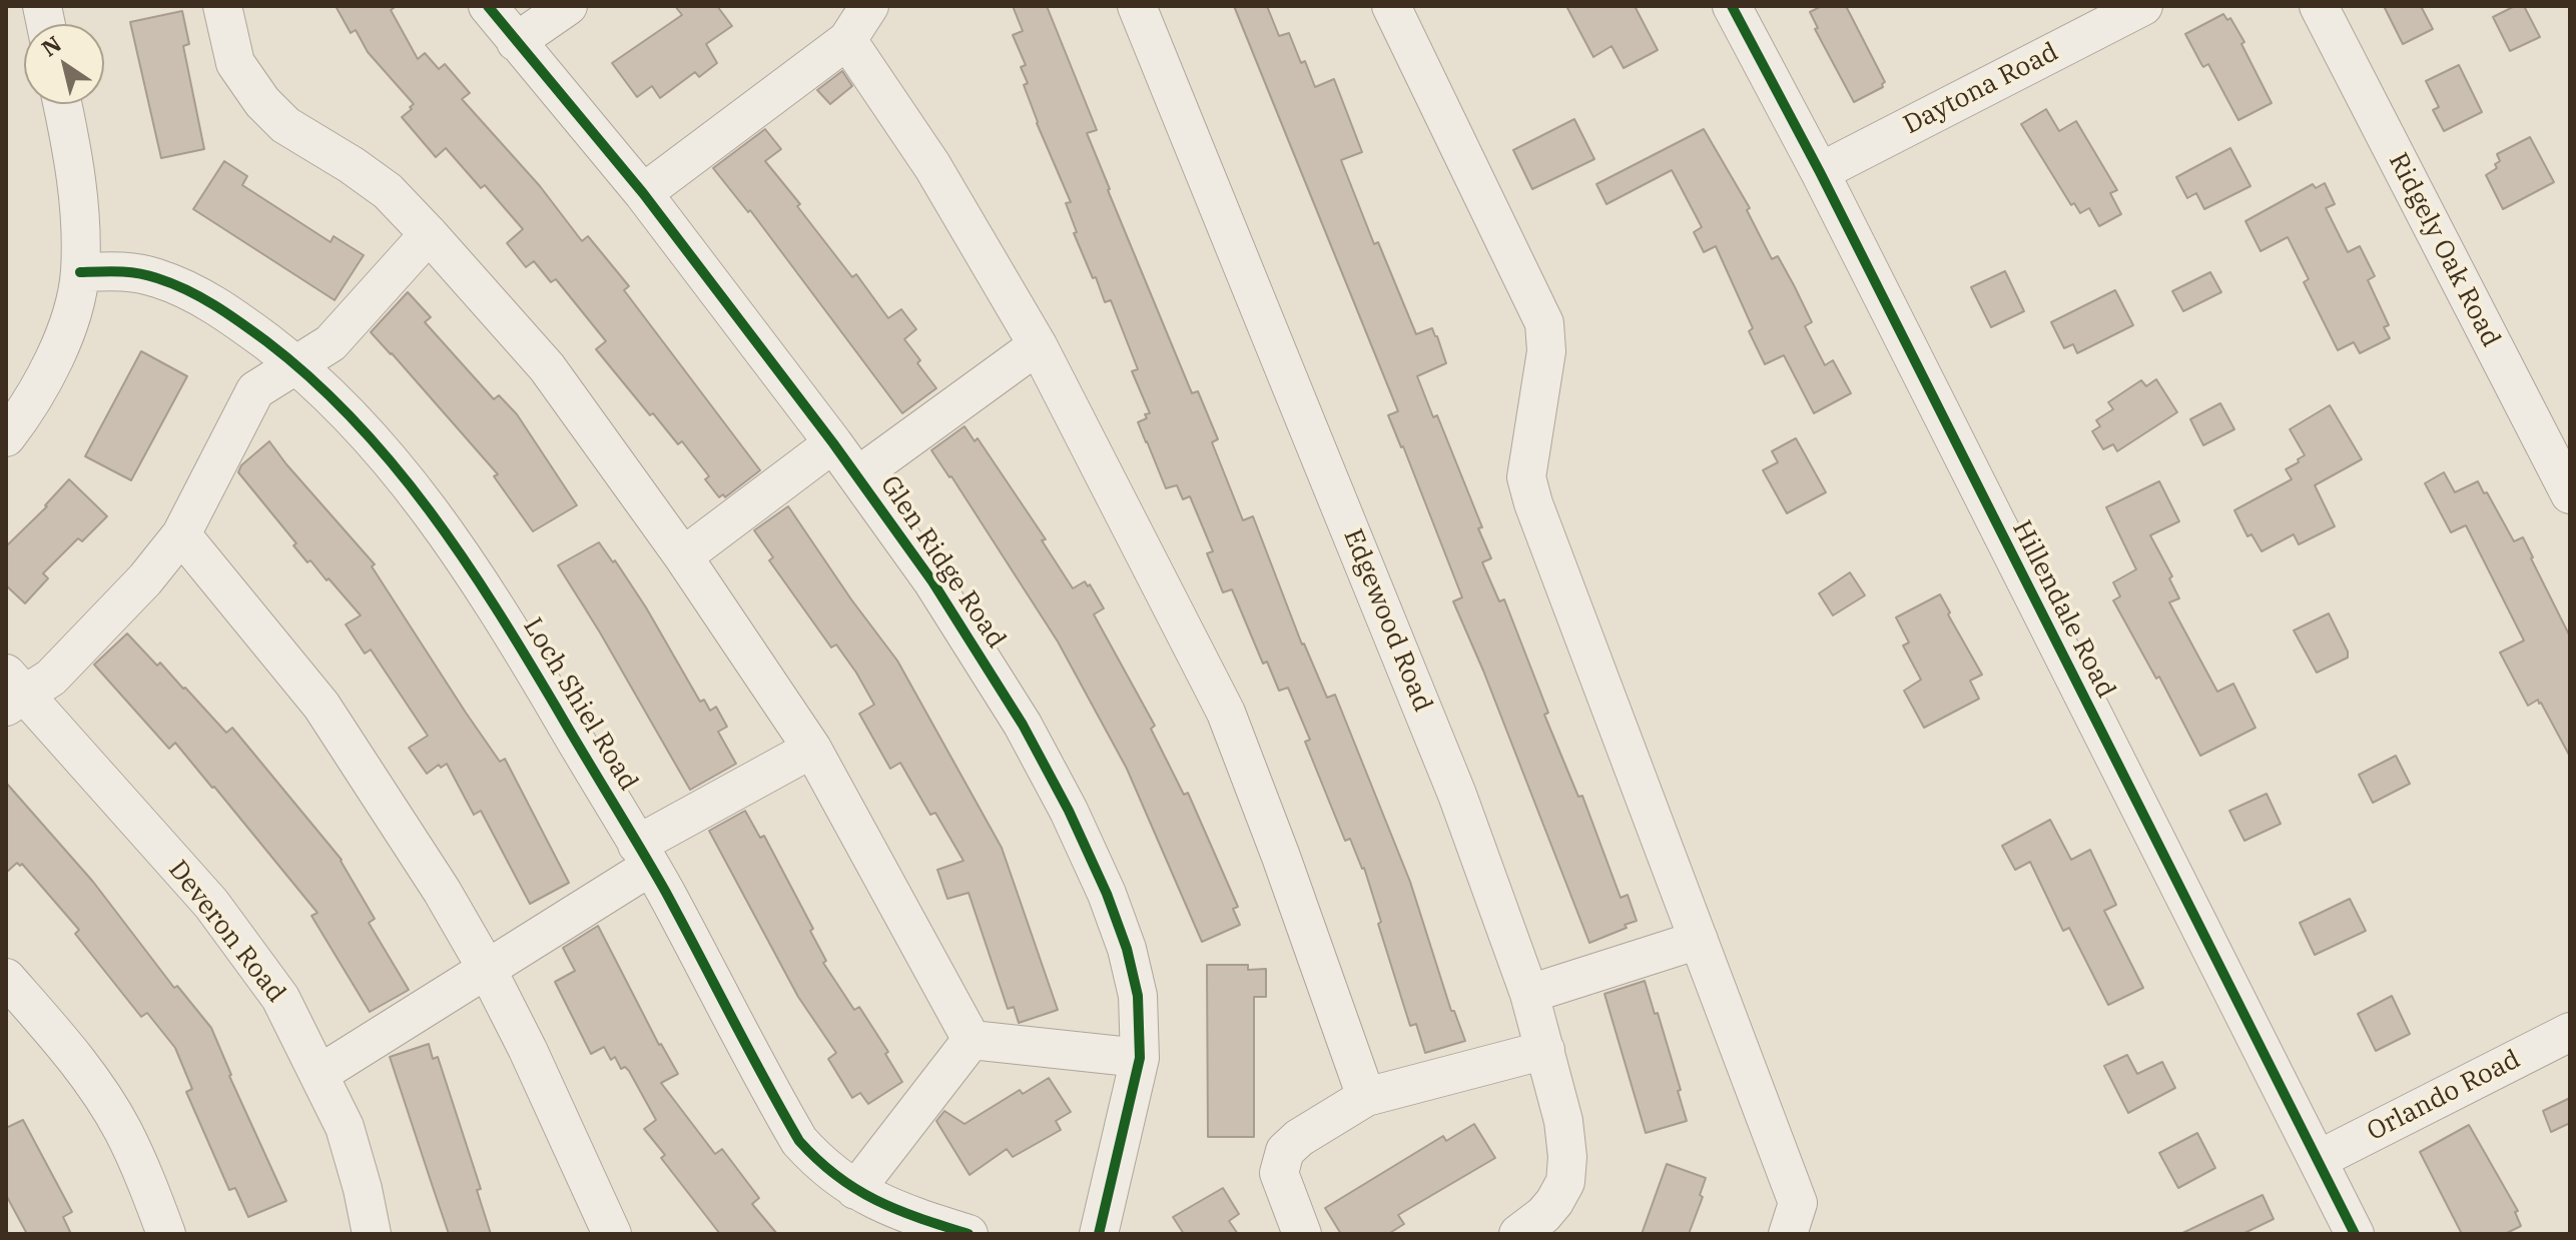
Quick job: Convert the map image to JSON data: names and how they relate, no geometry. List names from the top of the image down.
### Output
{
  "streets": {
    "street": [
      "Daytona Road",
      "Ridgely Oak Road",
      "Glen Ridge Road",
      "Hillendale Road",
      "Edgewood Road",
      "Loch Shiel Road",
      "Deveron Road",
      "Orlando Road"
    ]
  },
  "crossings": [
    ["Daytona Road", "Hillendale Road"],
    ["Hillendale Road", "Orlando Road"]
  ],
  "north": "top left"
}
